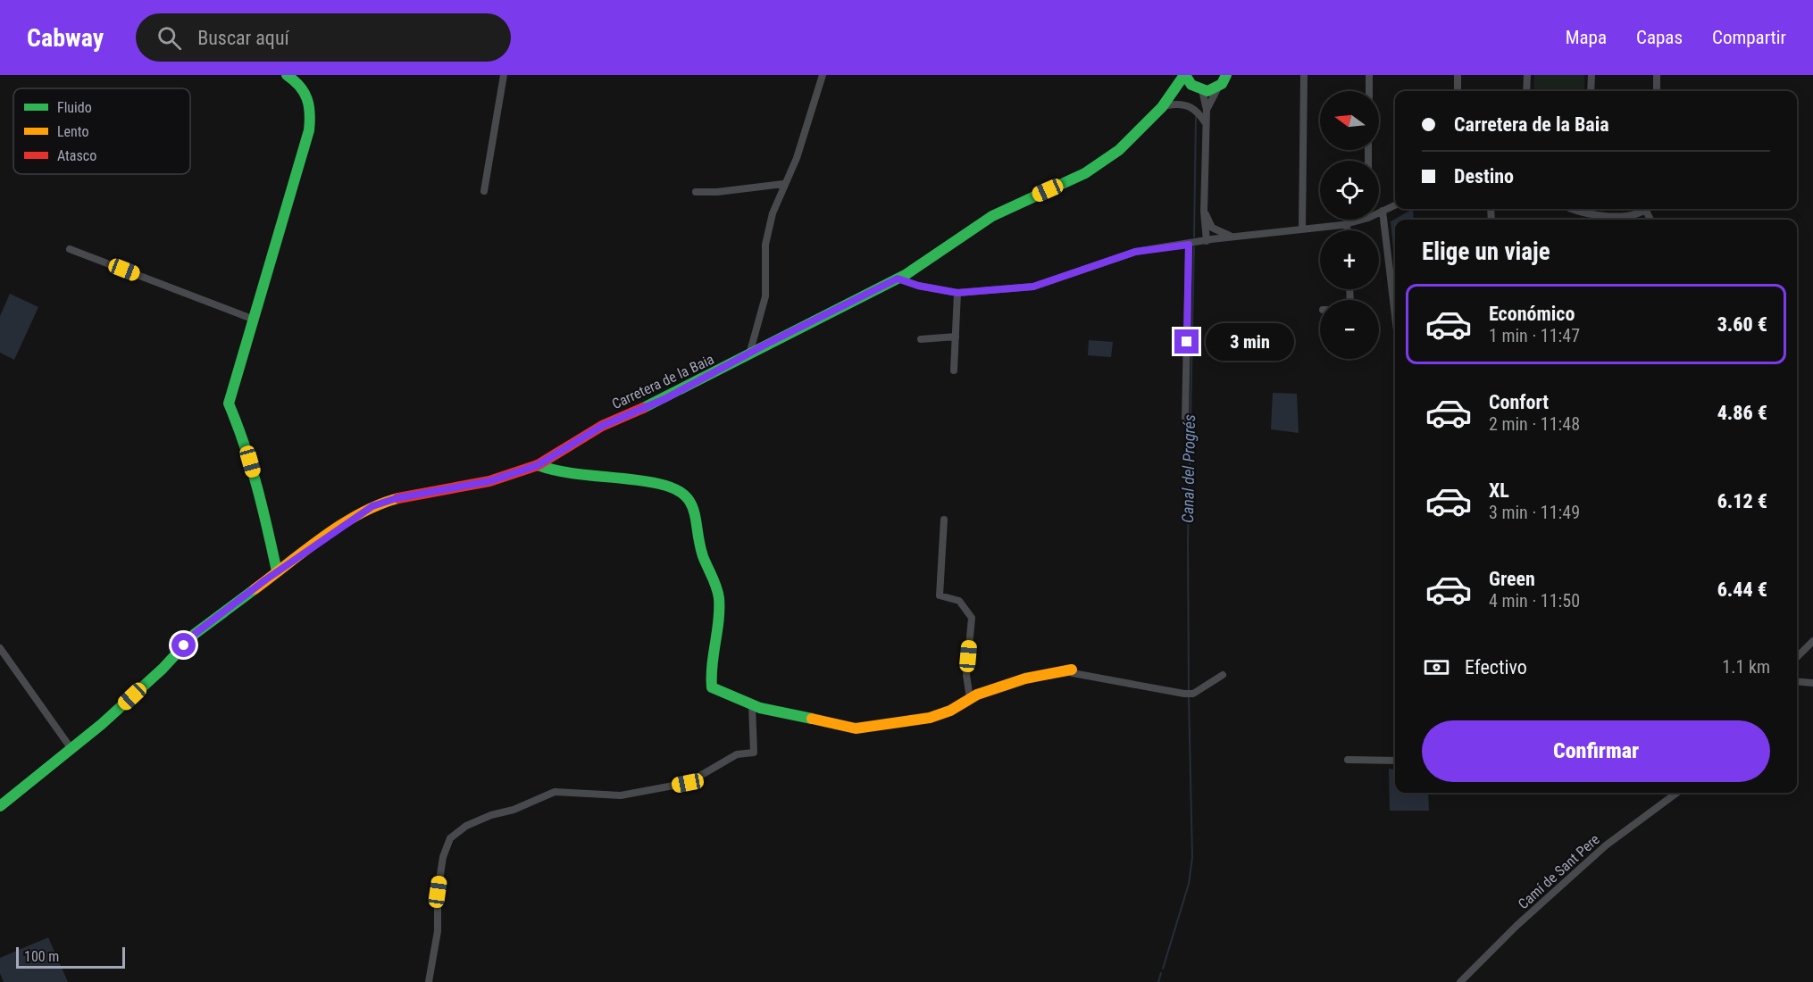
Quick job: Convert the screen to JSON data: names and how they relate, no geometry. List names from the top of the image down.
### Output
{
  "streets": {
    "main road": ["Carretera de la Baia"],
    "street": ["Camí de Sant Pere"]
  },
  "water": ["Canal del Progrés"],
  "legend": ["Fluido", "Lento", "Atasco"],
  "scale_bar": "100 m",
  "north": "left",
  "page": {
    "header": "Cabway",
    "search": "Buscar aquí",
    "nav": ["Mapa", "Capas", "Compartir"],
    "map_buttons": ["+", "−"],
    "banner": ["Carretera de la Baia", "Destino"],
    "heading": "Elige un viaje",
    "list": [
      {
        "name": "Económico",
        "note": "1 min · 11:47",
        "value": "3.60 €"
      },
      {
        "name": "Confort",
        "note": "2 min · 11:48",
        "value": "4.86 €"
      },
      {
        "name": "XL",
        "note": "3 min · 11:49",
        "value": "6.12 €"
      },
      {
        "name": "Green",
        "note": "4 min · 11:50",
        "value": "6.44 €"
      }
    ],
    "bubble": "3 min",
    "pay": ["Efectivo", "1.1 km"],
    "buttons": "Confirmar",
    "scale": "100 m"
  }
}
